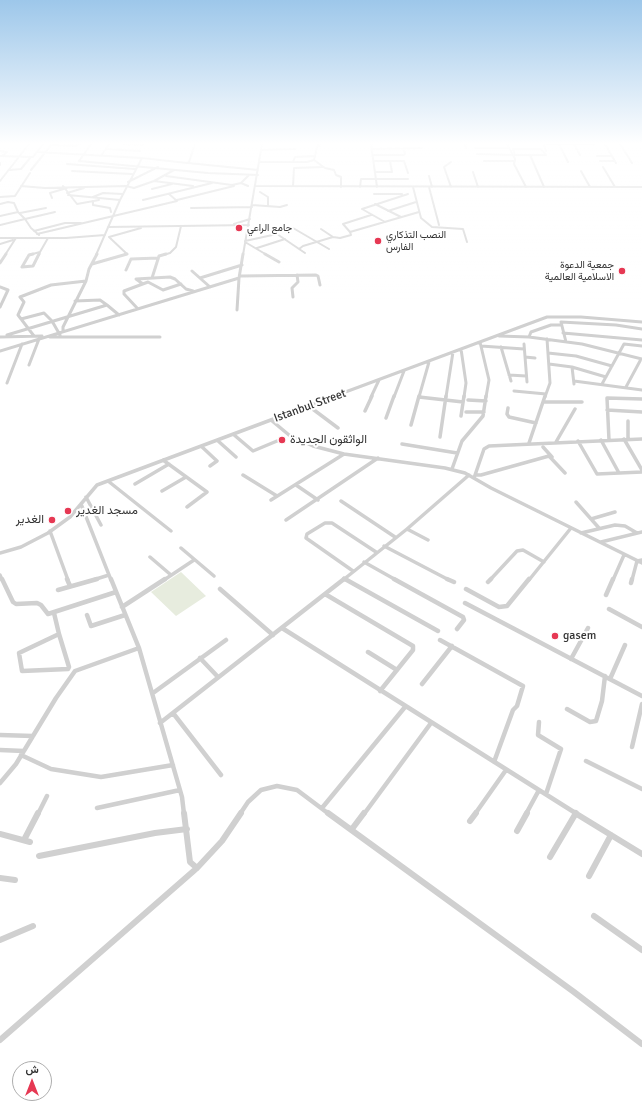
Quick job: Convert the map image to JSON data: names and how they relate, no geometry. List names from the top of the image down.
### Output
{
  "streets": {
    "street": ["Istanbul Street"]
  },
  "places": [
    "جامع الراعي",
    "النصب التذكاري الفارس",
    "جمعية الدعوة الاسلامية العالمية",
    "الواثقون الجديدة",
    "مسجد الغدير",
    "الغدير",
    "gasem"
  ],
  "north": "top"
}
